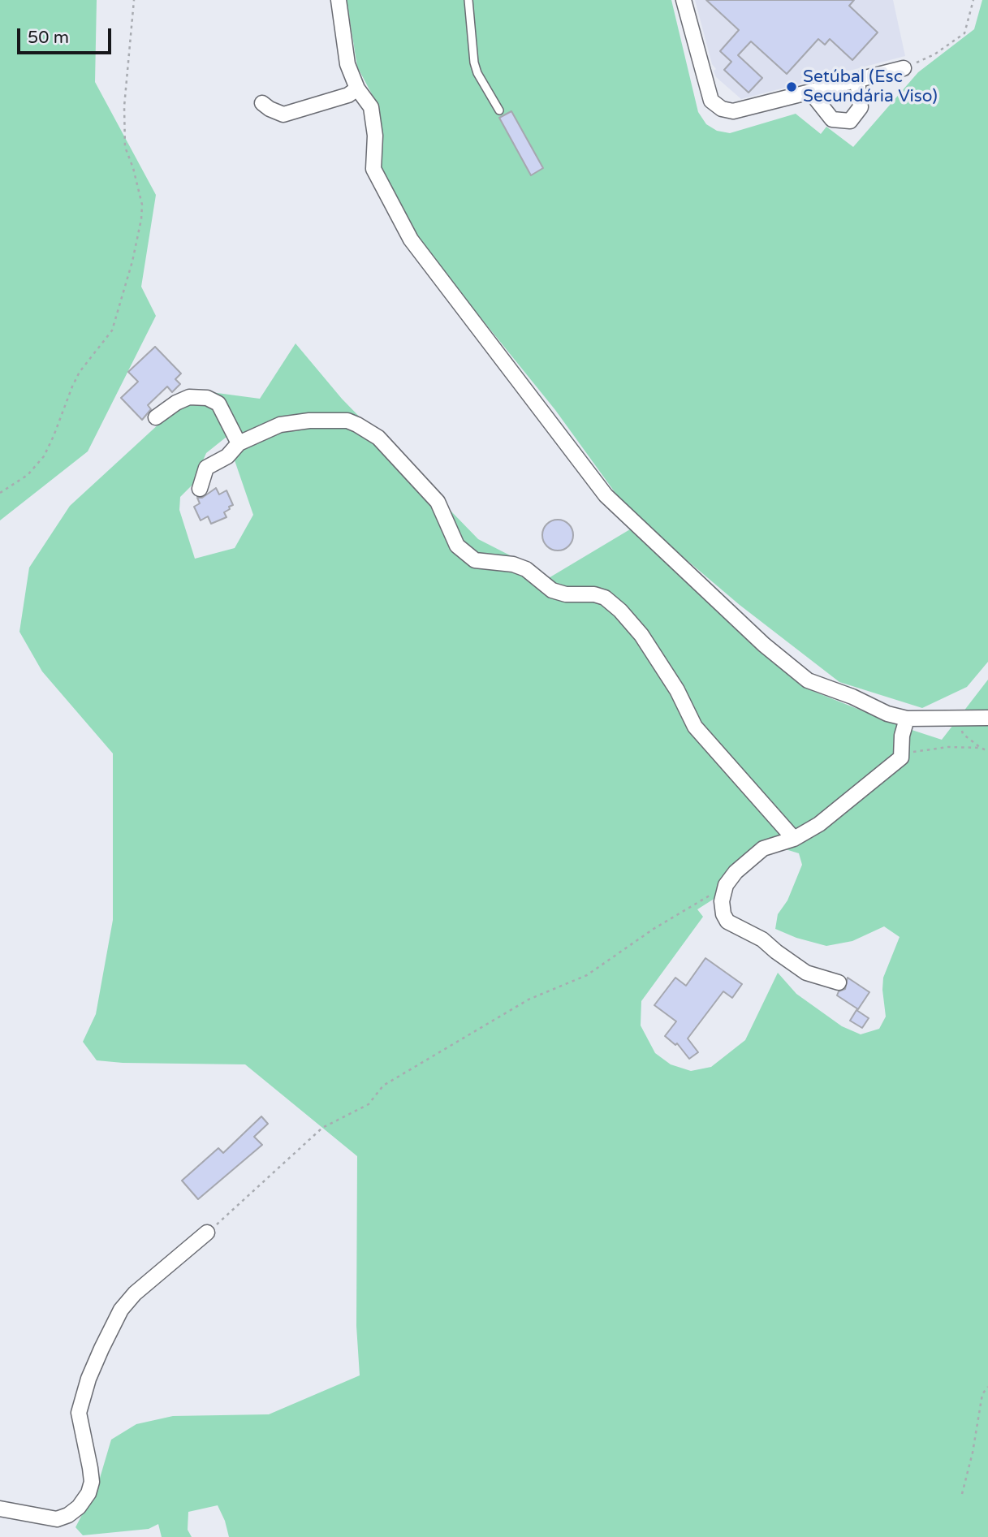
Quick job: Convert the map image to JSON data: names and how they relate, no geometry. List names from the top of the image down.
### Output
{
  "places": ["Setúbal (Esc Secundária Viso)"],
  "scale_bar": "50 m"
}
